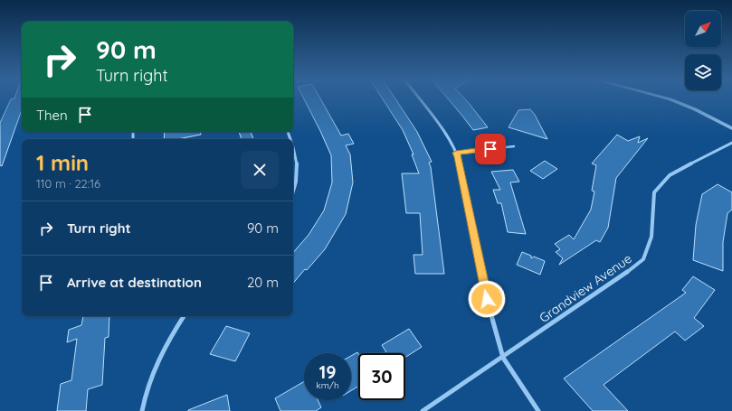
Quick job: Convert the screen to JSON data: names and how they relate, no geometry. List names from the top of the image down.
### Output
{
  "streets": {
    "street": ["Grandview Avenue"]
  },
  "north": "top right",
  "page": {
    "turn": ["90 m", "Turn right"],
    "then": "Then",
    "heading": ["1 min", "110 m · 22:16"],
    "list": [
      {
        "name": "Turn right",
        "value": "90 m"
      },
      {
        "name": "Arrive at destination",
        "value": "20 m"
      }
    ],
    "speed": "19 km/h",
    "limit": "30"
  }
}
